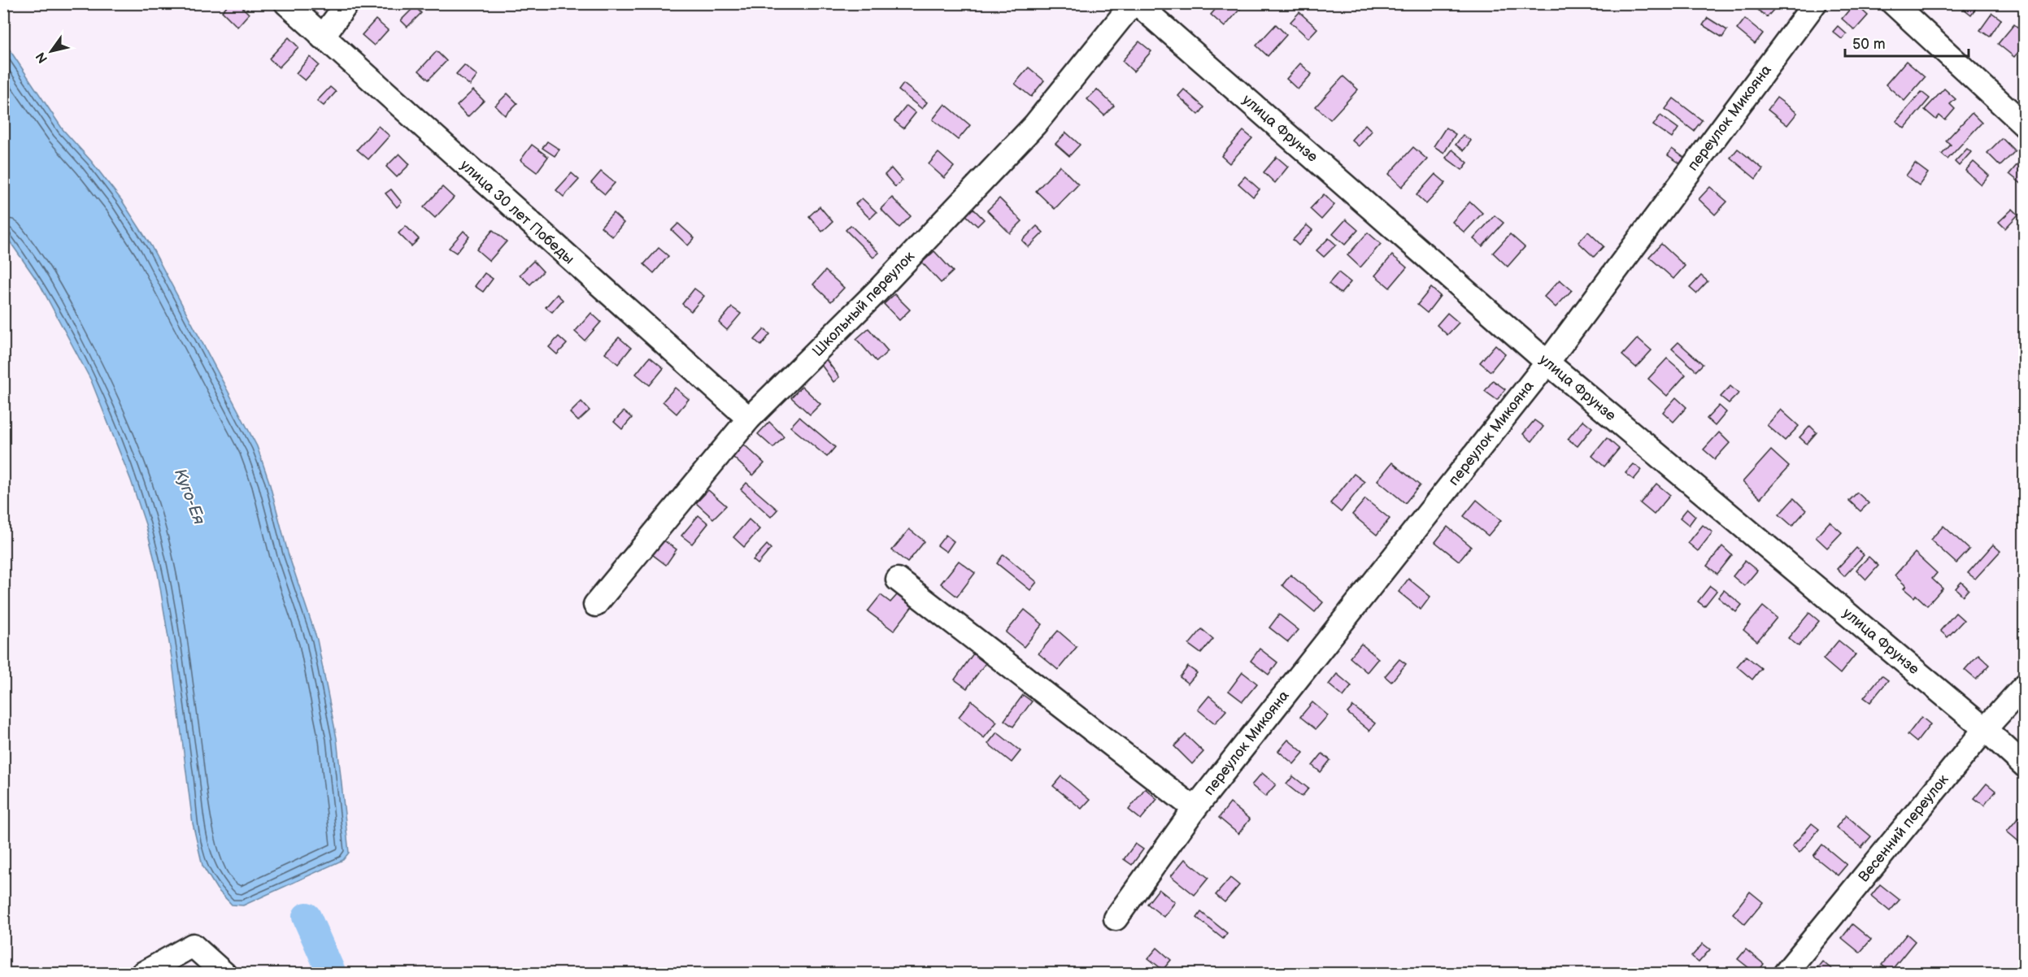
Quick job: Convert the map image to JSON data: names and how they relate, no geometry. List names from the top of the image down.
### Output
{
  "streets": {
    "street": [
      "переулок Микояна",
      "улица Фрунзе",
      "улица 30 лет Победы",
      "Школьный переулок",
      "Весенний переулок"
    ]
  },
  "crossings": [
    ["переулок Микояна", "улица Фрунзе"],
    ["улица Фрунзе", "Весенний переулок"],
    ["улица 30 лет Победы", "Школьный переулок"]
  ],
  "water": ["Куго-Ея"],
  "scale_bar": "50 m",
  "north": "bottom left"
}
